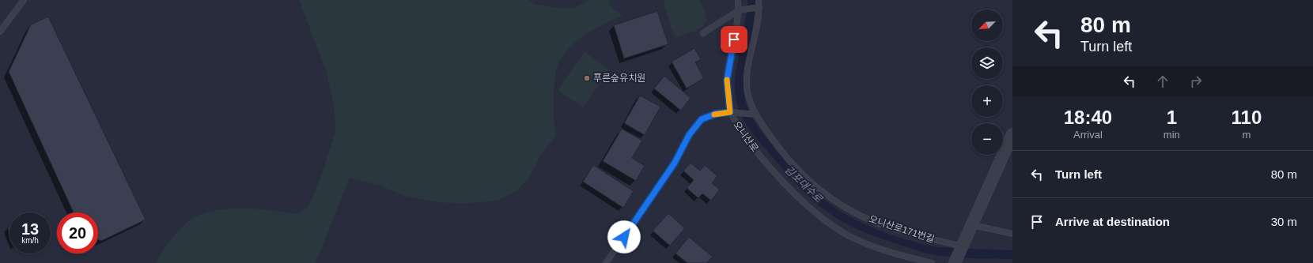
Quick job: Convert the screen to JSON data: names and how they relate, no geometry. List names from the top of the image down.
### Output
{
  "streets": {
    "lane": ["오니산로", "오니산로171번길"]
  },
  "water": ["김포대수로"],
  "places": ["푸른숲유치원"],
  "north": "bottom left",
  "page": {
    "turn": ["80 m", "Turn left"],
    "map_buttons": ["+", "−"],
    "eta": [
      "18:40",
      "Arrival",
      "1",
      "min",
      "110",
      "m"
    ],
    "list": [
      {
        "name": "Turn left",
        "value": "80 m"
      },
      {
        "name": "Arrive at destination",
        "value": "30 m"
      }
    ],
    "speed": "13 km/h",
    "limit": "20"
  }
}
